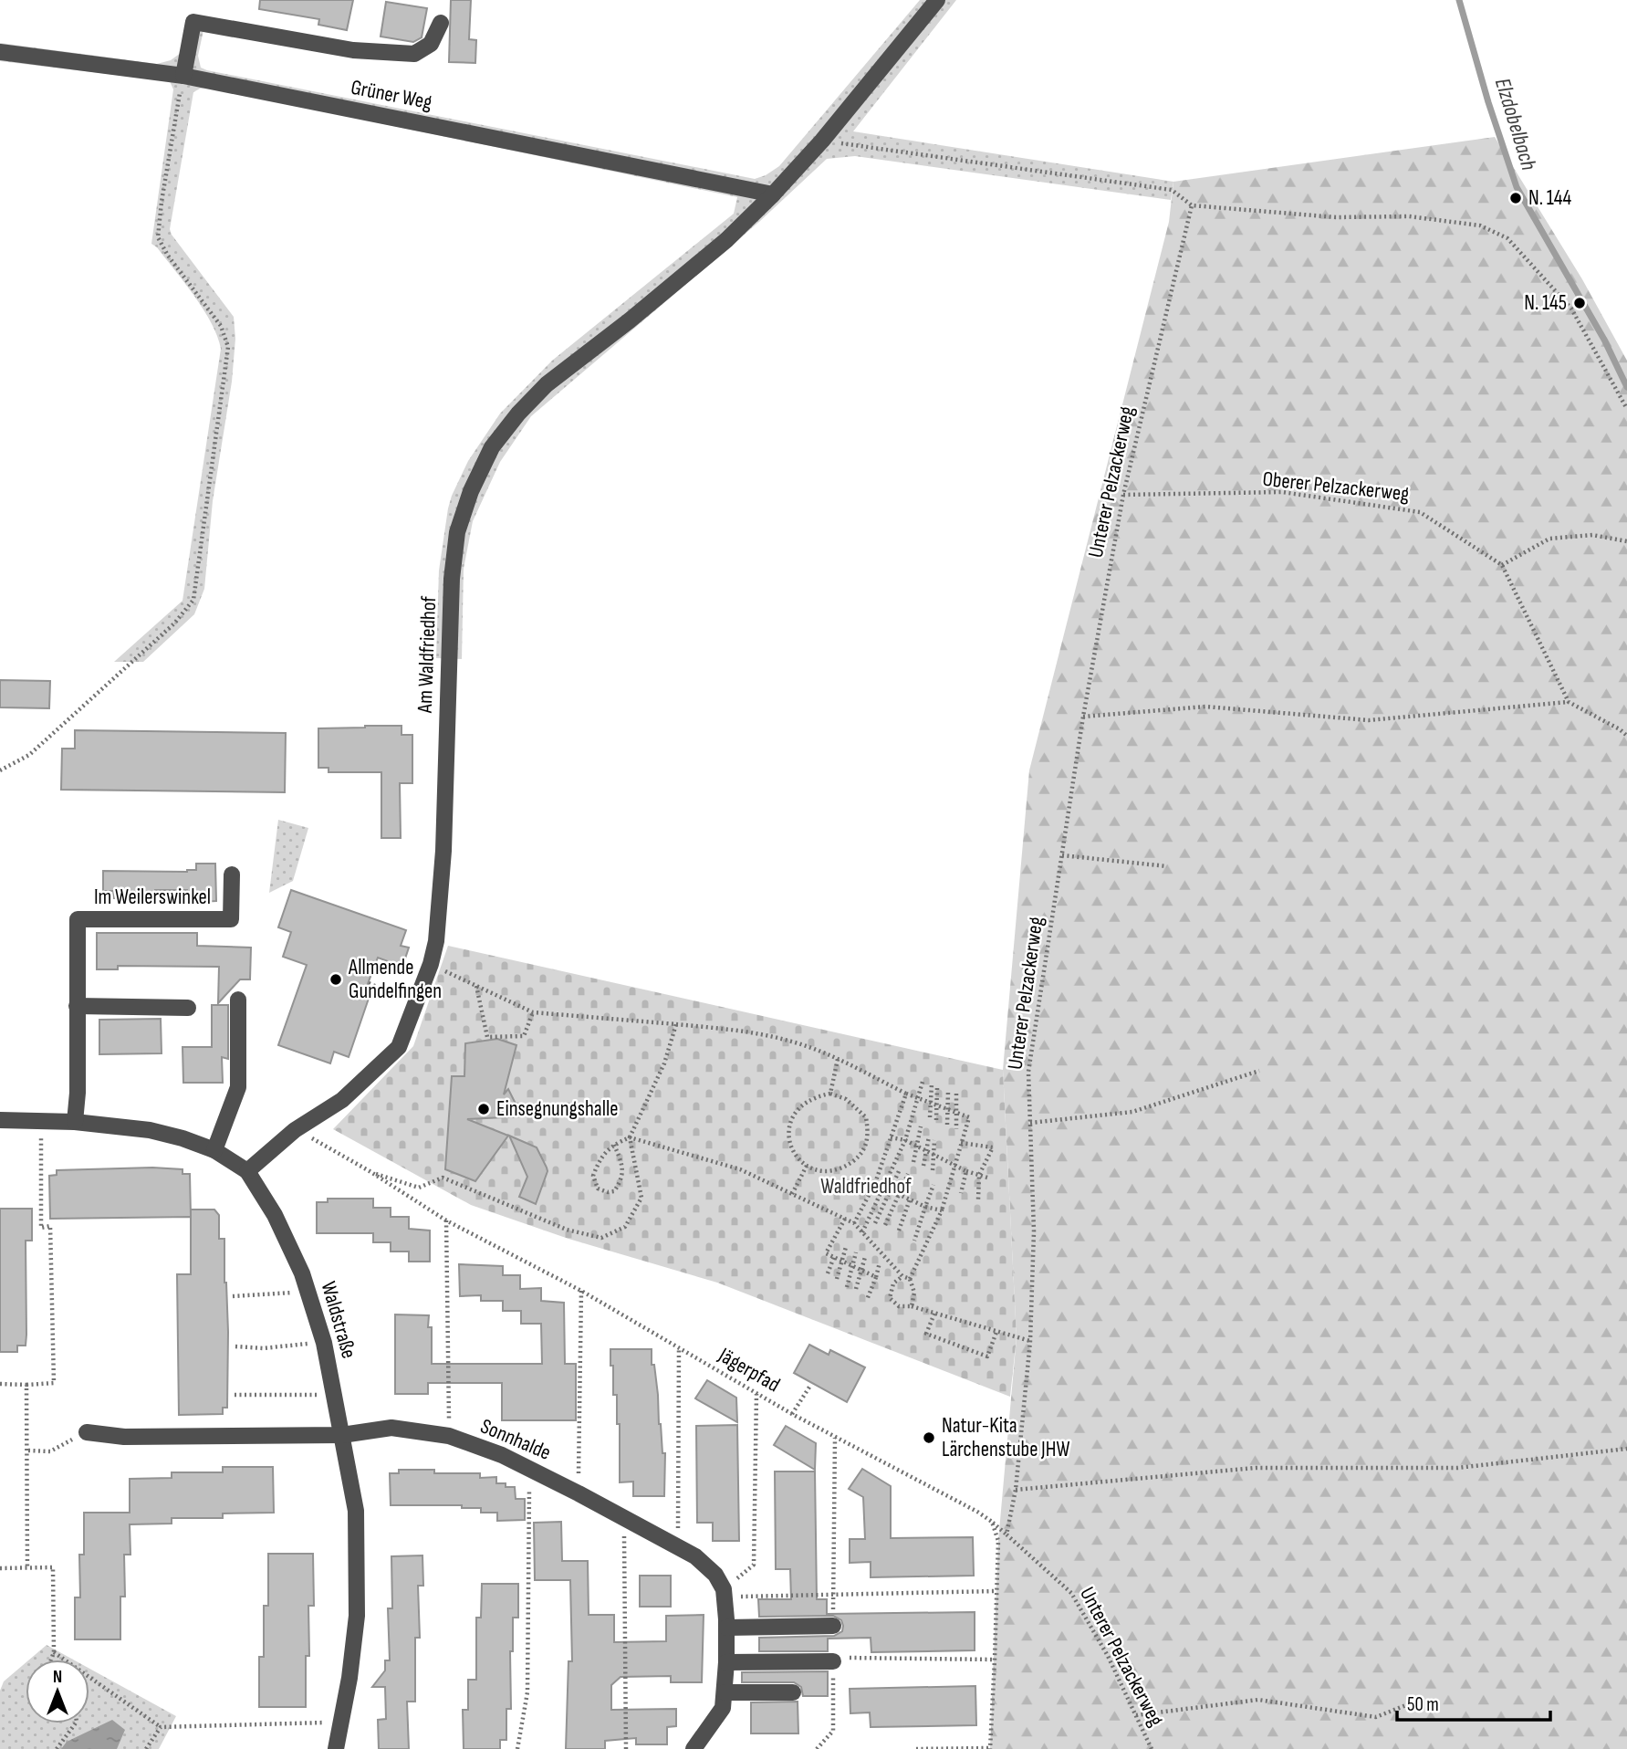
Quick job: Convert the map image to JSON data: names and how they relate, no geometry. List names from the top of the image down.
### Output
{
  "streets": {
    "street": [
      "Grüner Weg",
      "Am Waldfriedhof",
      "Im Weilerswinkel",
      "Waldstraße",
      "Sonnhalde"
    ],
    "path": ["Unterer Pelzackerweg", "Oberer Pelzackerweg", "Jägerpfad"]
  },
  "crossings": [
    ["Grüner Weg", "Am Waldfriedhof"],
    ["Unterer Pelzackerweg", "Oberer Pelzackerweg"],
    ["Unterer Pelzackerweg", "Jägerpfad"],
    ["Am Waldfriedhof", "Waldstraße"],
    ["Am Waldfriedhof", "Jägerpfad"],
    ["Im Weilerswinkel", "Waldstraße"],
    ["Waldstraße", "Sonnhalde"]
  ],
  "water": ["Elzdobelbach"],
  "parks": ["Waldfriedhof"],
  "places": [
    "N. 144",
    "N. 145",
    "Allmende Gundelfingen",
    "Einsegnungshalle",
    "Natur-Kita Lärchenstube JHW"
  ],
  "scale_bar": "50 m",
  "north": "top"
}
